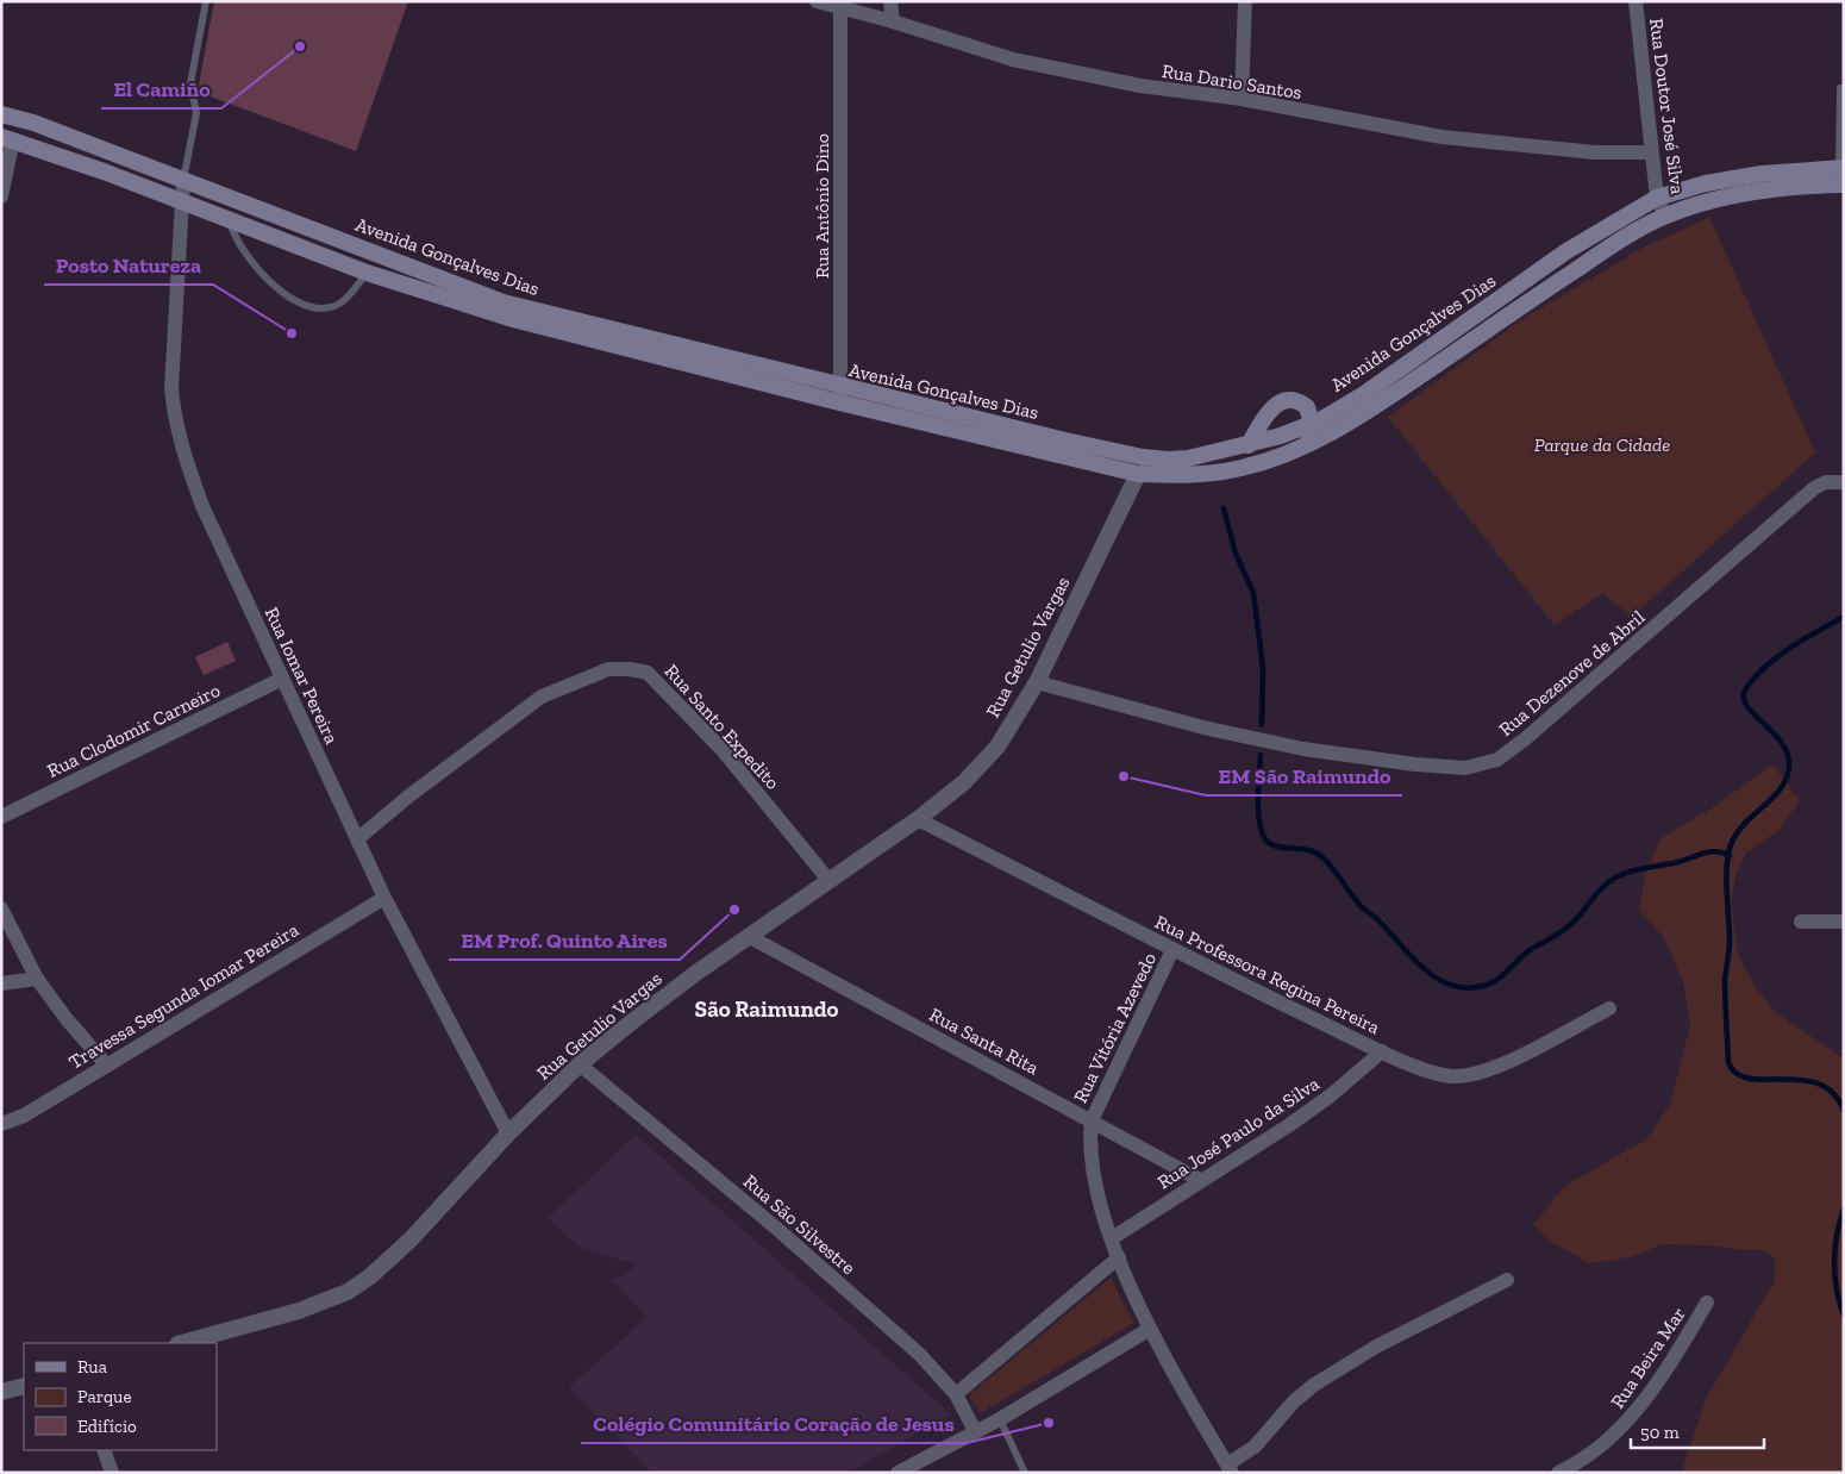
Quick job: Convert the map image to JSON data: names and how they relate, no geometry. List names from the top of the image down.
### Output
{
  "streets": {
    "main road": ["Avenida Gonçalves Dias"],
    "street": [
      "Rua Dario Santos",
      "Rua Doutor José Silva",
      "Rua Antônio Dino",
      "Rua Getulio Vargas",
      "Rua Dezenove de Abril",
      "Rua Iomar Pereira",
      "Rua Santo Expedito",
      "Rua Clodomir Carneiro",
      "Rua Professora Regina Pereira",
      "Travessa Segunda Iomar Pereira",
      "Rua Vitória Azevedo",
      "Rua Santa Rita",
      "Rua José Paulo da Silva",
      "Rua São Silvestre",
      "Rua Beira Mar"
    ]
  },
  "crossings": [
    ["Rua Dario Santos", "Rua Doutor José Silva"],
    ["Rua Dario Santos", "Rua Antônio Dino"],
    ["Rua Doutor José Silva", "Avenida Gonçalves Dias"],
    ["Rua Antônio Dino", "Avenida Gonçalves Dias"],
    ["Avenida Gonçalves Dias", "Rua Getulio Vargas"],
    ["Avenida Gonçalves Dias", "Rua Iomar Pereira"],
    ["Rua Getulio Vargas", "Rua Dezenove de Abril"],
    ["Rua Getulio Vargas", "Rua Iomar Pereira"],
    ["Rua Getulio Vargas", "Rua Santo Expedito"],
    ["Rua Getulio Vargas", "Rua Professora Regina Pereira"],
    ["Rua Getulio Vargas", "Rua Santa Rita"],
    ["Rua Getulio Vargas", "Rua São Silvestre"],
    ["Rua Iomar Pereira", "Rua Santo Expedito"],
    ["Rua Iomar Pereira", "Rua Clodomir Carneiro"],
    ["Rua Iomar Pereira", "Travessa Segunda Iomar Pereira"],
    ["Rua Professora Regina Pereira", "Rua Vitória Azevedo"],
    ["Rua Professora Regina Pereira", "Rua José Paulo da Silva"],
    ["Rua Vitória Azevedo", "Rua Santa Rita"],
    ["Rua Vitória Azevedo", "Rua José Paulo da Silva"],
    ["Rua Santa Rita", "Rua José Paulo da Silva"]
  ],
  "districts": ["São Raimundo"],
  "parks": ["Parque da Cidade"],
  "places": [
    "El Camiño",
    "Posto Natureza",
    "EM São Raimundo",
    "EM Prof. Quinto Aires",
    "Colégio Comunitário Coração de Jesus"
  ],
  "legend": ["Rua", "Parque", "Edifício"],
  "scale_bar": "50 m"
}
